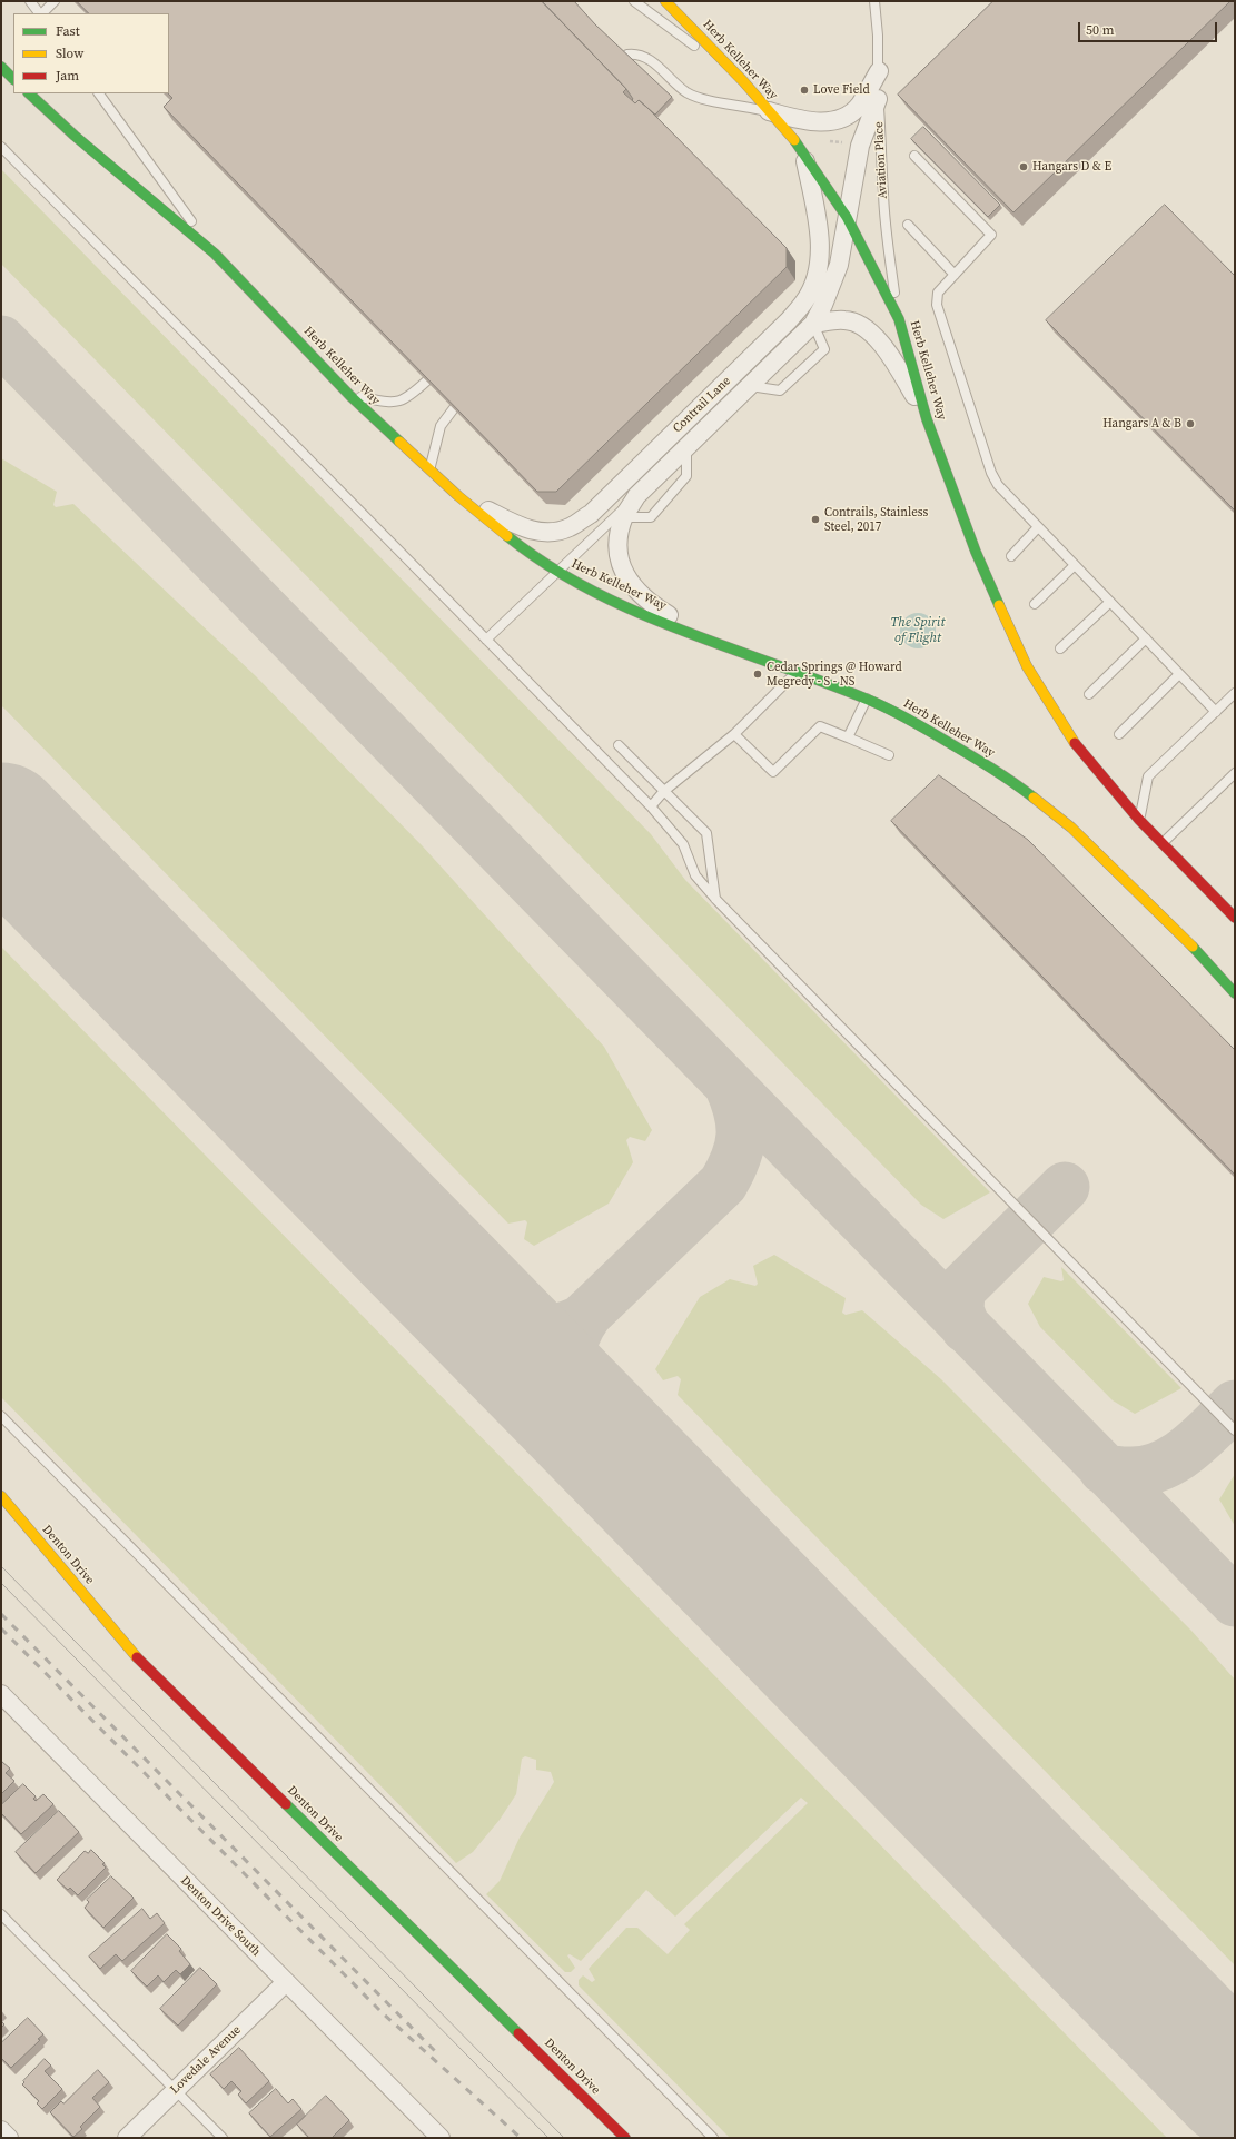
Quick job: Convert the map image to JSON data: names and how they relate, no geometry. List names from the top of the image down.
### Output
{
  "streets": {
    "main road": ["Herb Kelleher Way", "Denton Drive"],
    "street": ["Contrail Lane", "Denton Drive South", "Lovedale Avenue"],
    "lane": ["Aviation Place"]
  },
  "crossings": [
    ["Herb Kelleher Way", "Aviation Place"],
    ["Herb Kelleher Way", "Contrail Lane"],
    ["Aviation Place", "Contrail Lane"],
    ["Denton Drive South", "Lovedale Avenue"]
  ],
  "water": ["The Spirit of Flight"],
  "places": [
    "Love Field",
    "Hangars D & E",
    "Hangars A & B",
    "Contrails, Stainless Steel, 2017",
    "Cedar Springs @ Howard Megredy - S - NS"
  ],
  "legend": ["Fast", "Slow", "Jam"],
  "scale_bar": "50 m"
}
